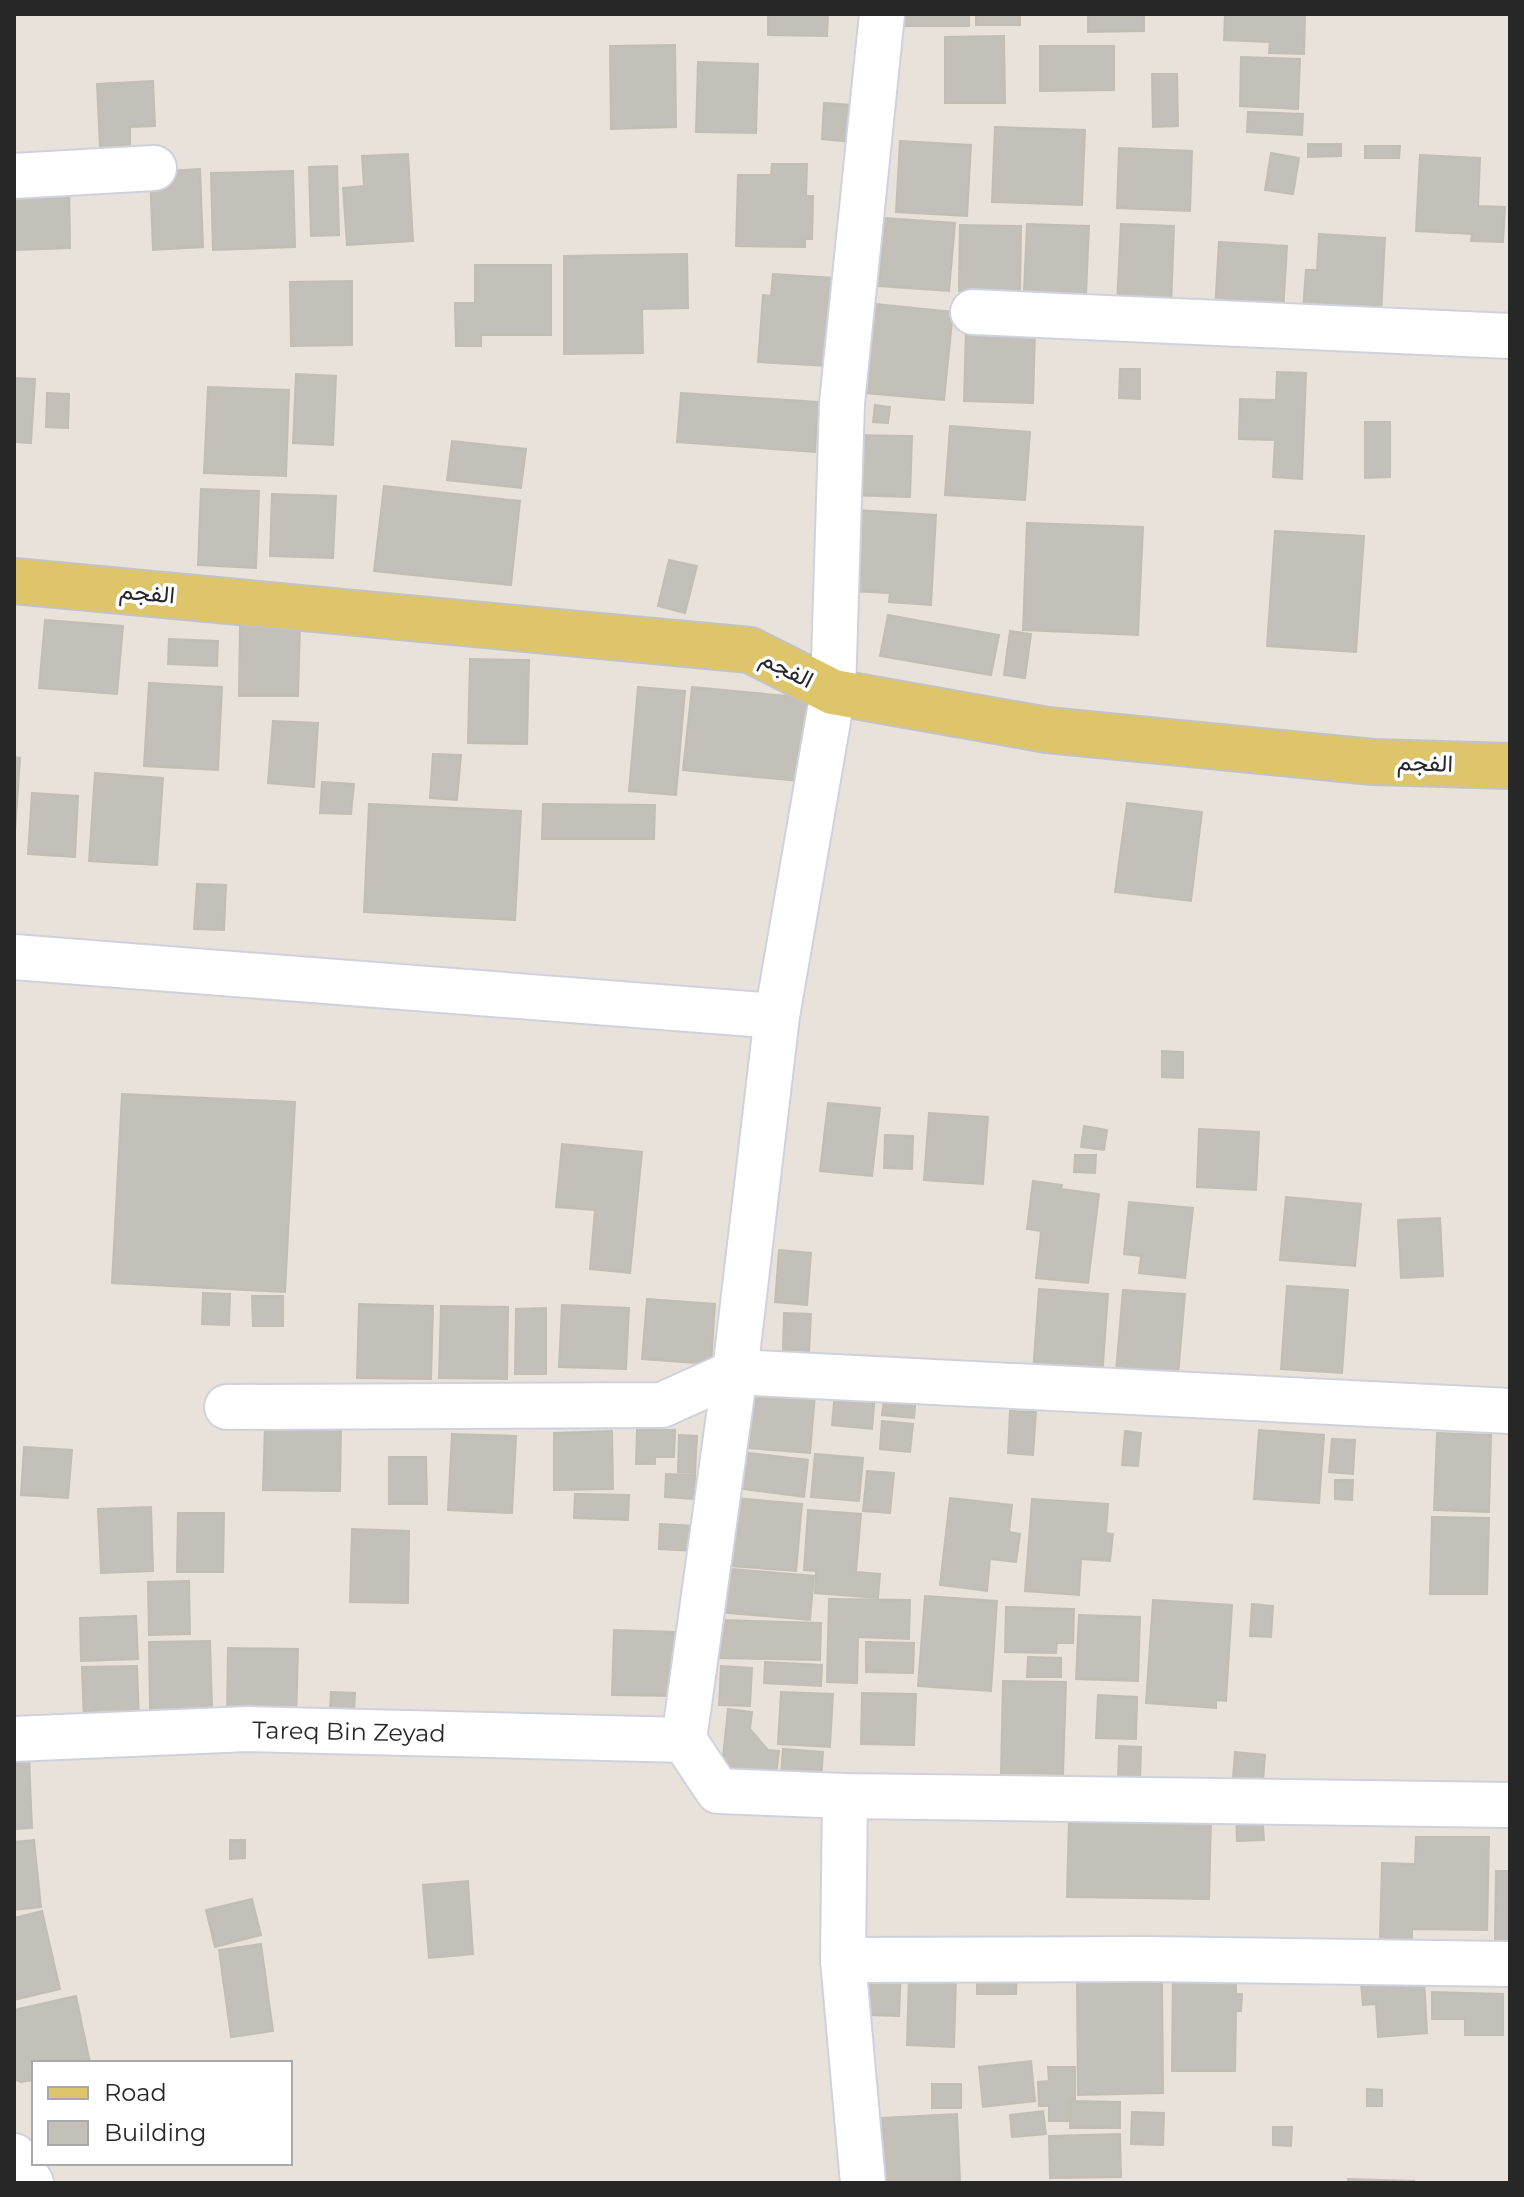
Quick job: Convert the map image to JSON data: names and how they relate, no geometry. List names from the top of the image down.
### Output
{
  "streets": {
    "main road": ["الفجم"],
    "street": ["Tareq Bin Zeyad"]
  },
  "legend": ["Road", "Building"]
}
